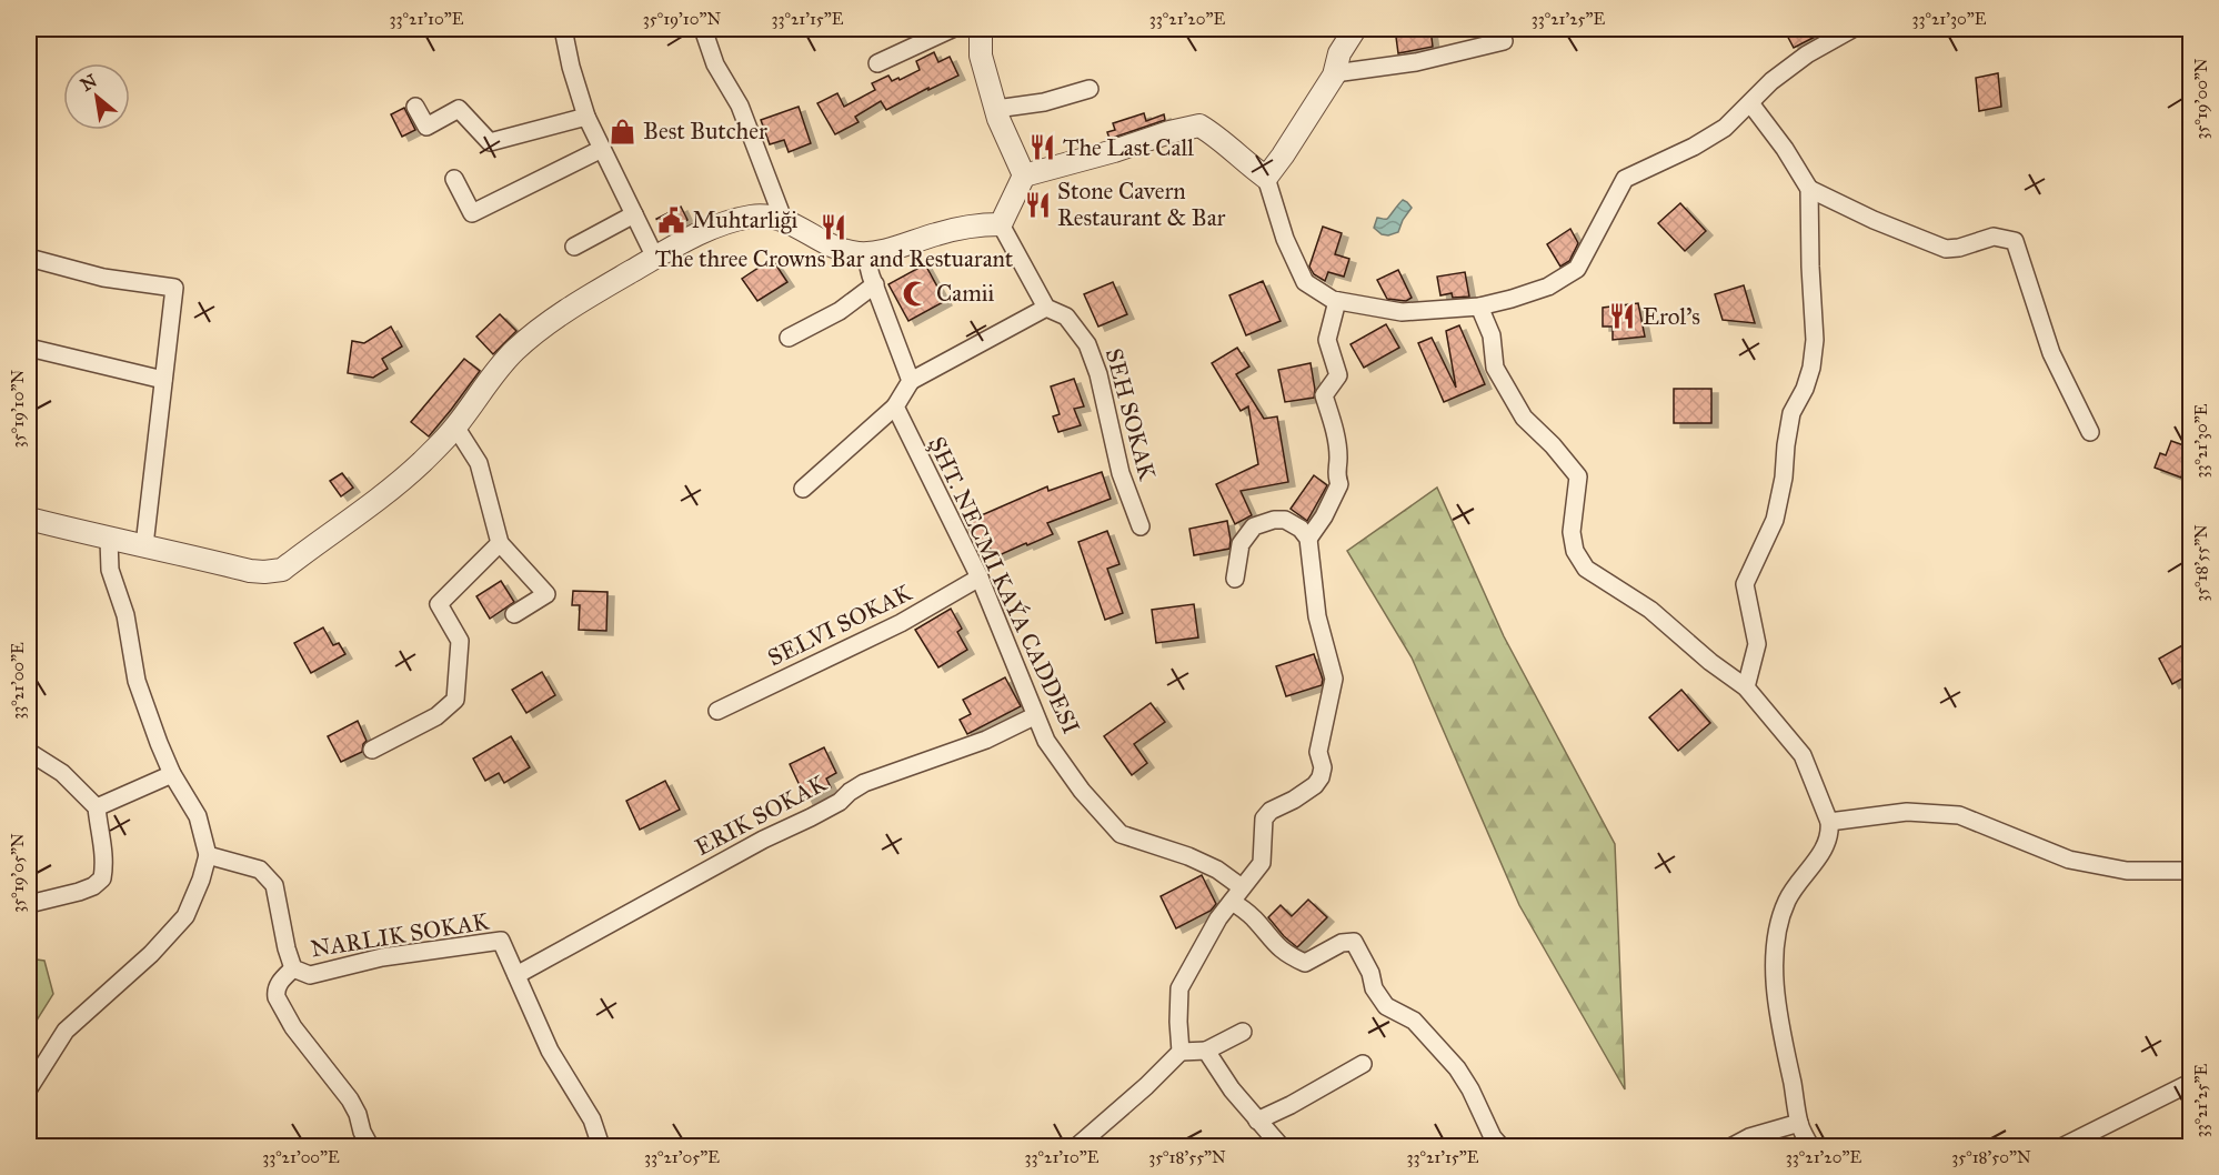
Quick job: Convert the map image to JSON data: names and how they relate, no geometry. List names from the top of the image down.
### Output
{
  "streets": {
    "street": [
      "SEH SOKAK",
      "ŞHT. NECMI KAÝA CADDESI",
      "SELVI SOKAK",
      "ERIK SOKAK",
      "NARLIK SOKAK"
    ]
  },
  "crossings": [
    ["ŞHT. NECMI KAÝA CADDESI", "SELVI SOKAK"],
    ["ŞHT. NECMI KAÝA CADDESI", "ERIK SOKAK"],
    ["ERIK SOKAK", "NARLIK SOKAK"]
  ],
  "places": {
    "shop": ["Best Butcher"],
    "restaurant": [
      "The Last Call",
      "Stone Cavern Restaurant & Bar",
      "The three Crowns Bar and Restuarant",
      "Erol's"
    ],
    "public building": ["Muhtarliği"],
    "mosque": ["Camii"]
  },
  "north": "top left",
  "coordinates": [
    "33°21'10\"E",
    "35°19'10\"N",
    "33°21'15\"E",
    "33°21'20\"E",
    "33°21'25\"E",
    "33°21'30\"E",
    "35°19'00\"N",
    "35°18'55\"N",
    "33°21'00\"E",
    "35°19'05\"N",
    "33°21'05\"E",
    "35°18'50\"N"
  ]
}
